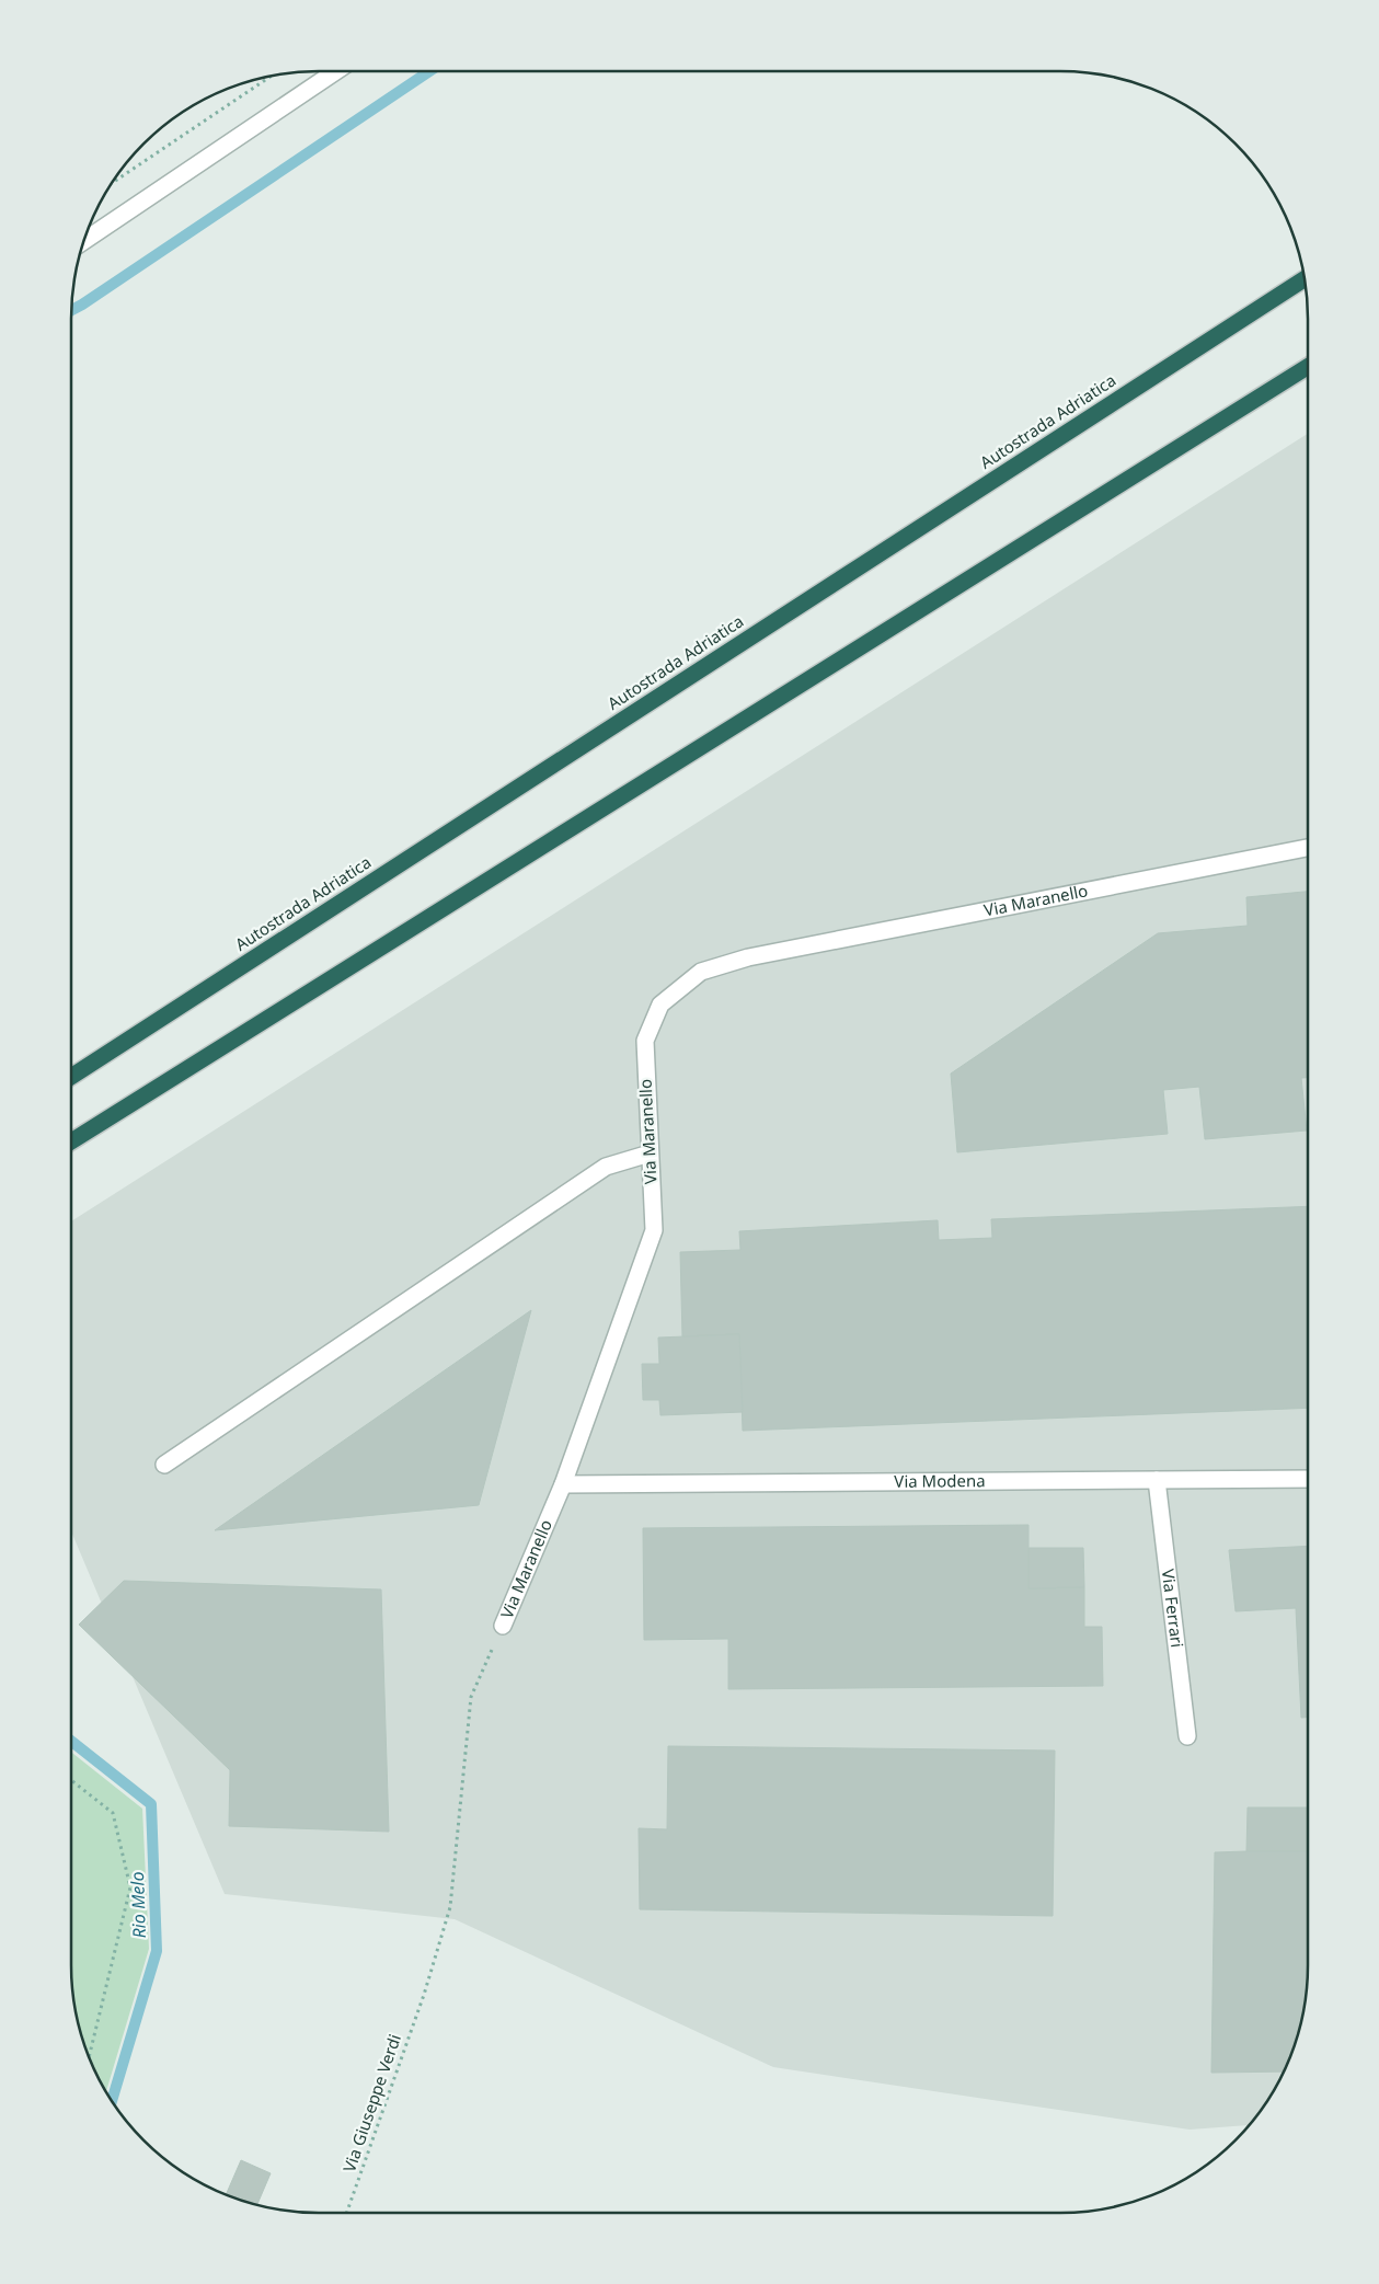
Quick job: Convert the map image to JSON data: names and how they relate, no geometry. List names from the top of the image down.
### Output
{
  "streets": {
    "highway": ["Autostrada Adriatica"],
    "street": ["Via Maranello", "Via Modena", "Via Ferrari"],
    "path": ["Via Giuseppe Verdi"]
  },
  "crossings": [
    ["Via Maranello", "Via Modena"],
    ["Via Maranello", "Via Giuseppe Verdi"],
    ["Via Modena", "Via Ferrari"]
  ],
  "water": ["Rio Melo"]
}
